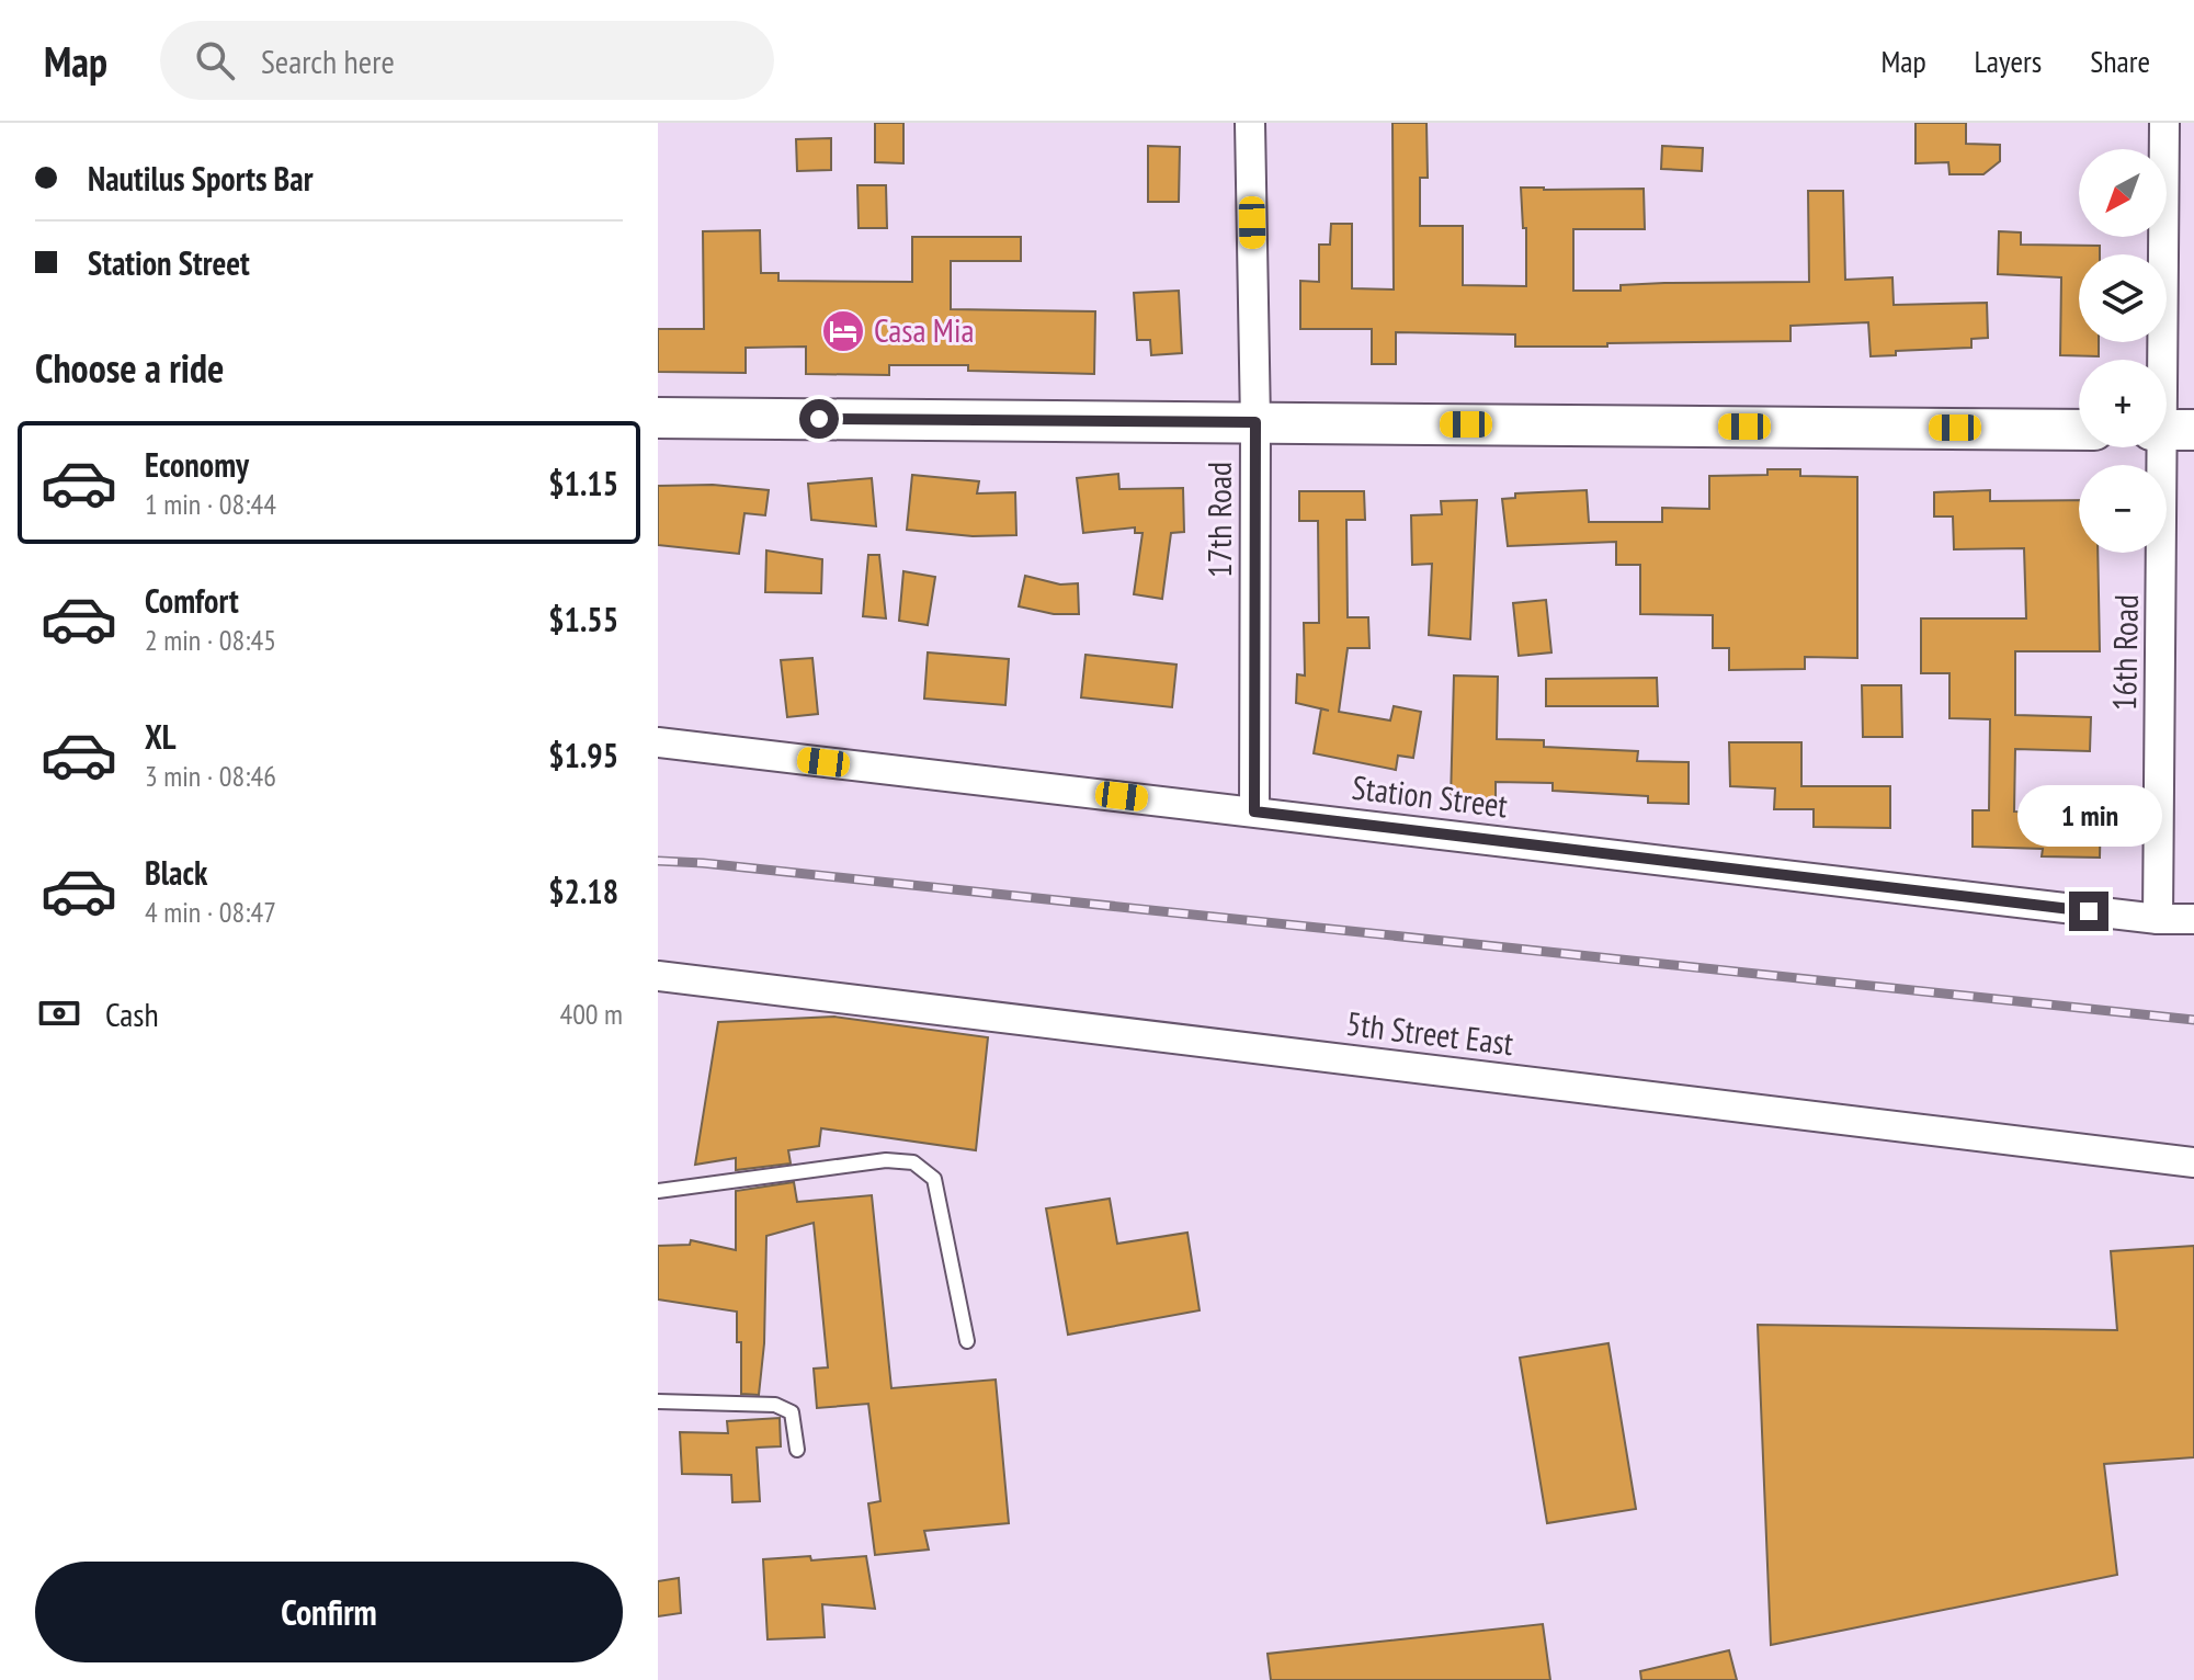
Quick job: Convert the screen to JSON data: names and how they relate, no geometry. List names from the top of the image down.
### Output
{
  "streets": {
    "street": [
      "17th Road",
      "16th Road",
      "Station Street",
      "5th Street East"
    ]
  },
  "crossings": [
    ["17th Road", "Station Street"],
    ["16th Road", "Station Street"]
  ],
  "places": {
    "hotel": ["Casa Mia"]
  },
  "north": "bottom left",
  "page": {
    "header": "Map",
    "search": "Search here",
    "nav": ["Map", "Layers", "Share"],
    "banner": ["Nautilus Sports Bar", "Station Street"],
    "map_buttons": ["+", "−"],
    "heading": "Choose a ride",
    "list": [
      {
        "name": "Economy",
        "note": "1 min · 08:44",
        "value": "$1.15"
      },
      {
        "name": "Comfort",
        "note": "2 min · 08:45",
        "value": "$1.55"
      },
      {
        "name": "XL",
        "note": "3 min · 08:46",
        "value": "$1.95"
      },
      {
        "name": "Black",
        "note": "4 min · 08:47",
        "value": "$2.18"
      }
    ],
    "bubble": "1 min",
    "pay": ["Cash", "400 m"],
    "buttons": "Confirm"
  }
}
